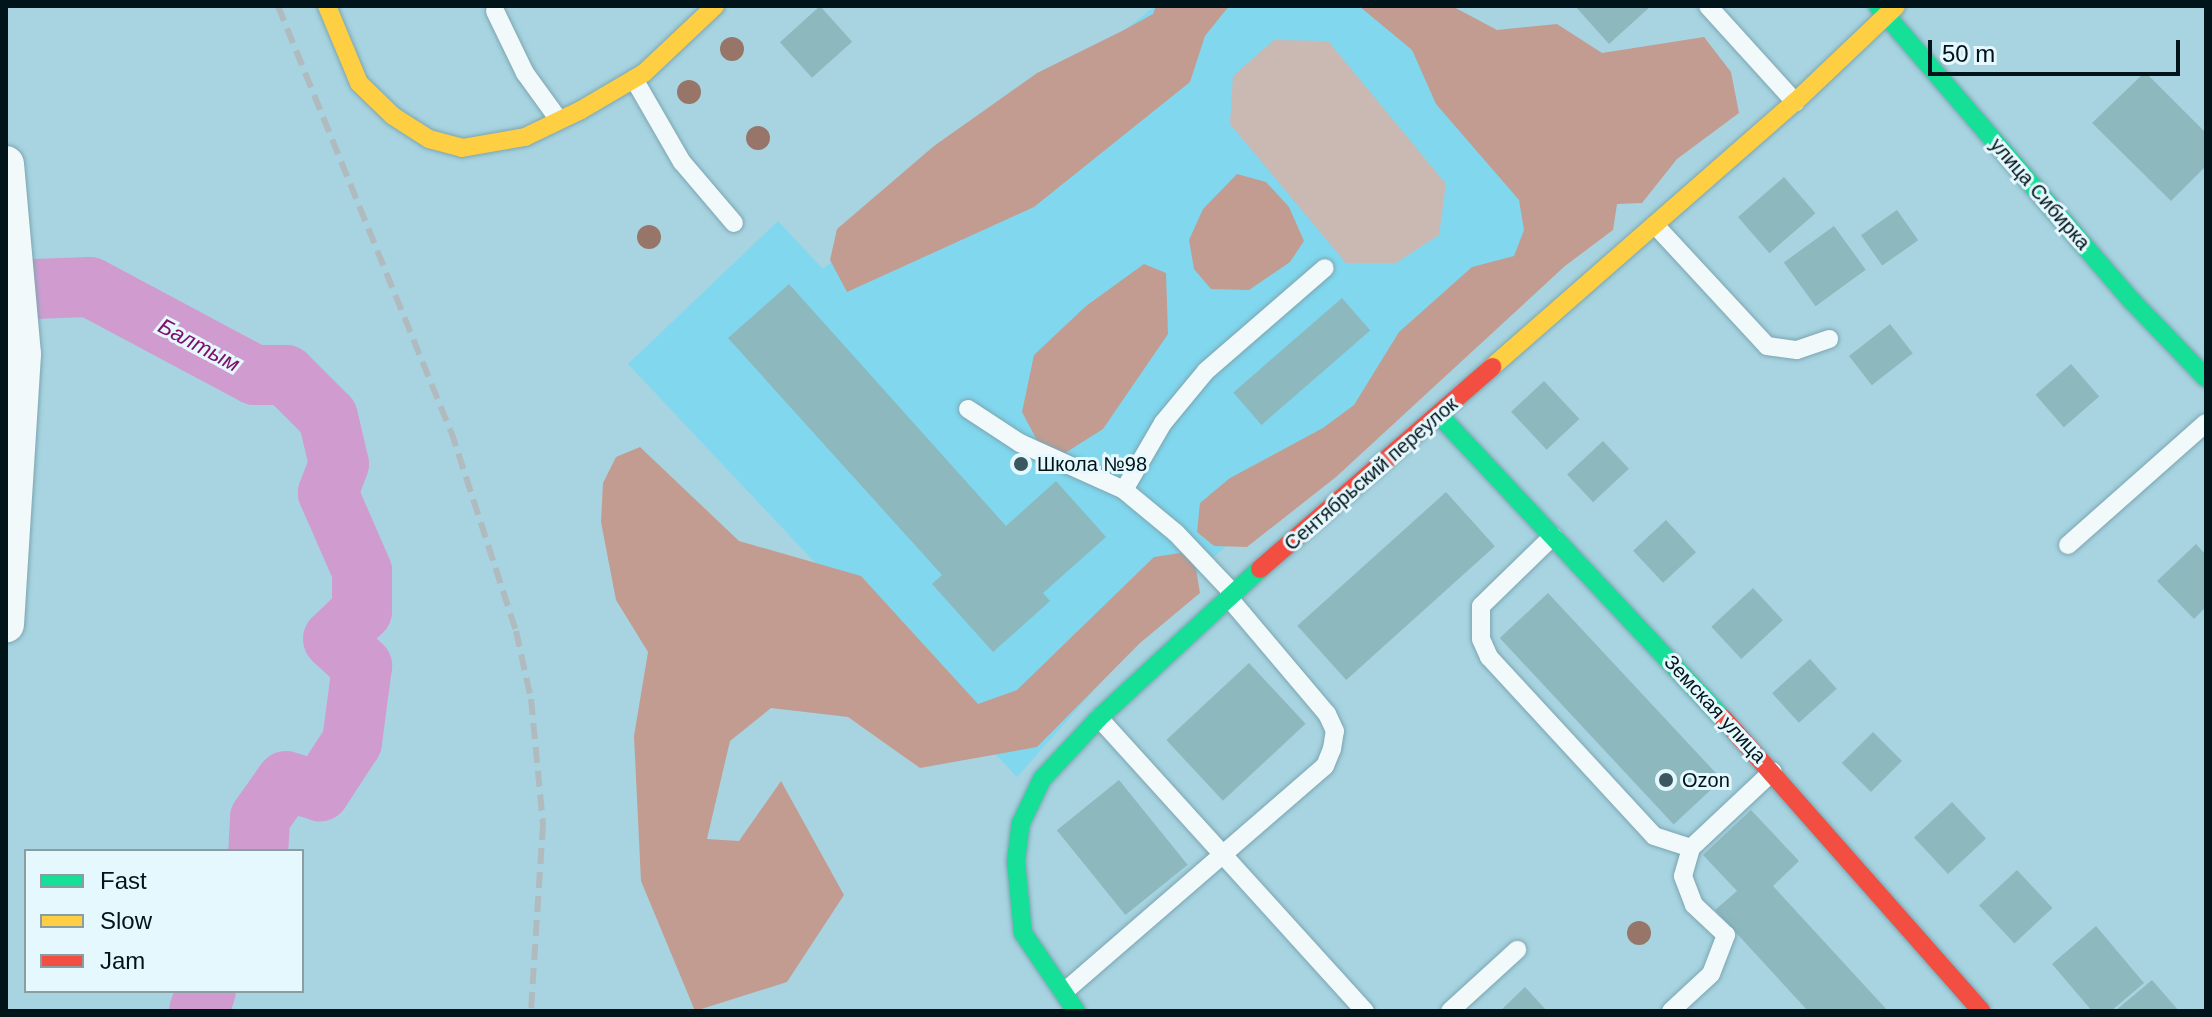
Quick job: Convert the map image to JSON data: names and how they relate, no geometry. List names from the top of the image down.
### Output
{
  "streets": {
    "street": ["улица Сибирка", "Сентябрьский переулок", "Земская улица"]
  },
  "crossings": [
    ["улица Сибирка", "Сентябрьский переулок"],
    ["Сентябрьский переулок", "Земская улица"]
  ],
  "water": ["Балтым"],
  "places": ["Школа №98", "Ozon"],
  "legend": ["Fast", "Slow", "Jam"],
  "scale_bar": "50 m"
}
